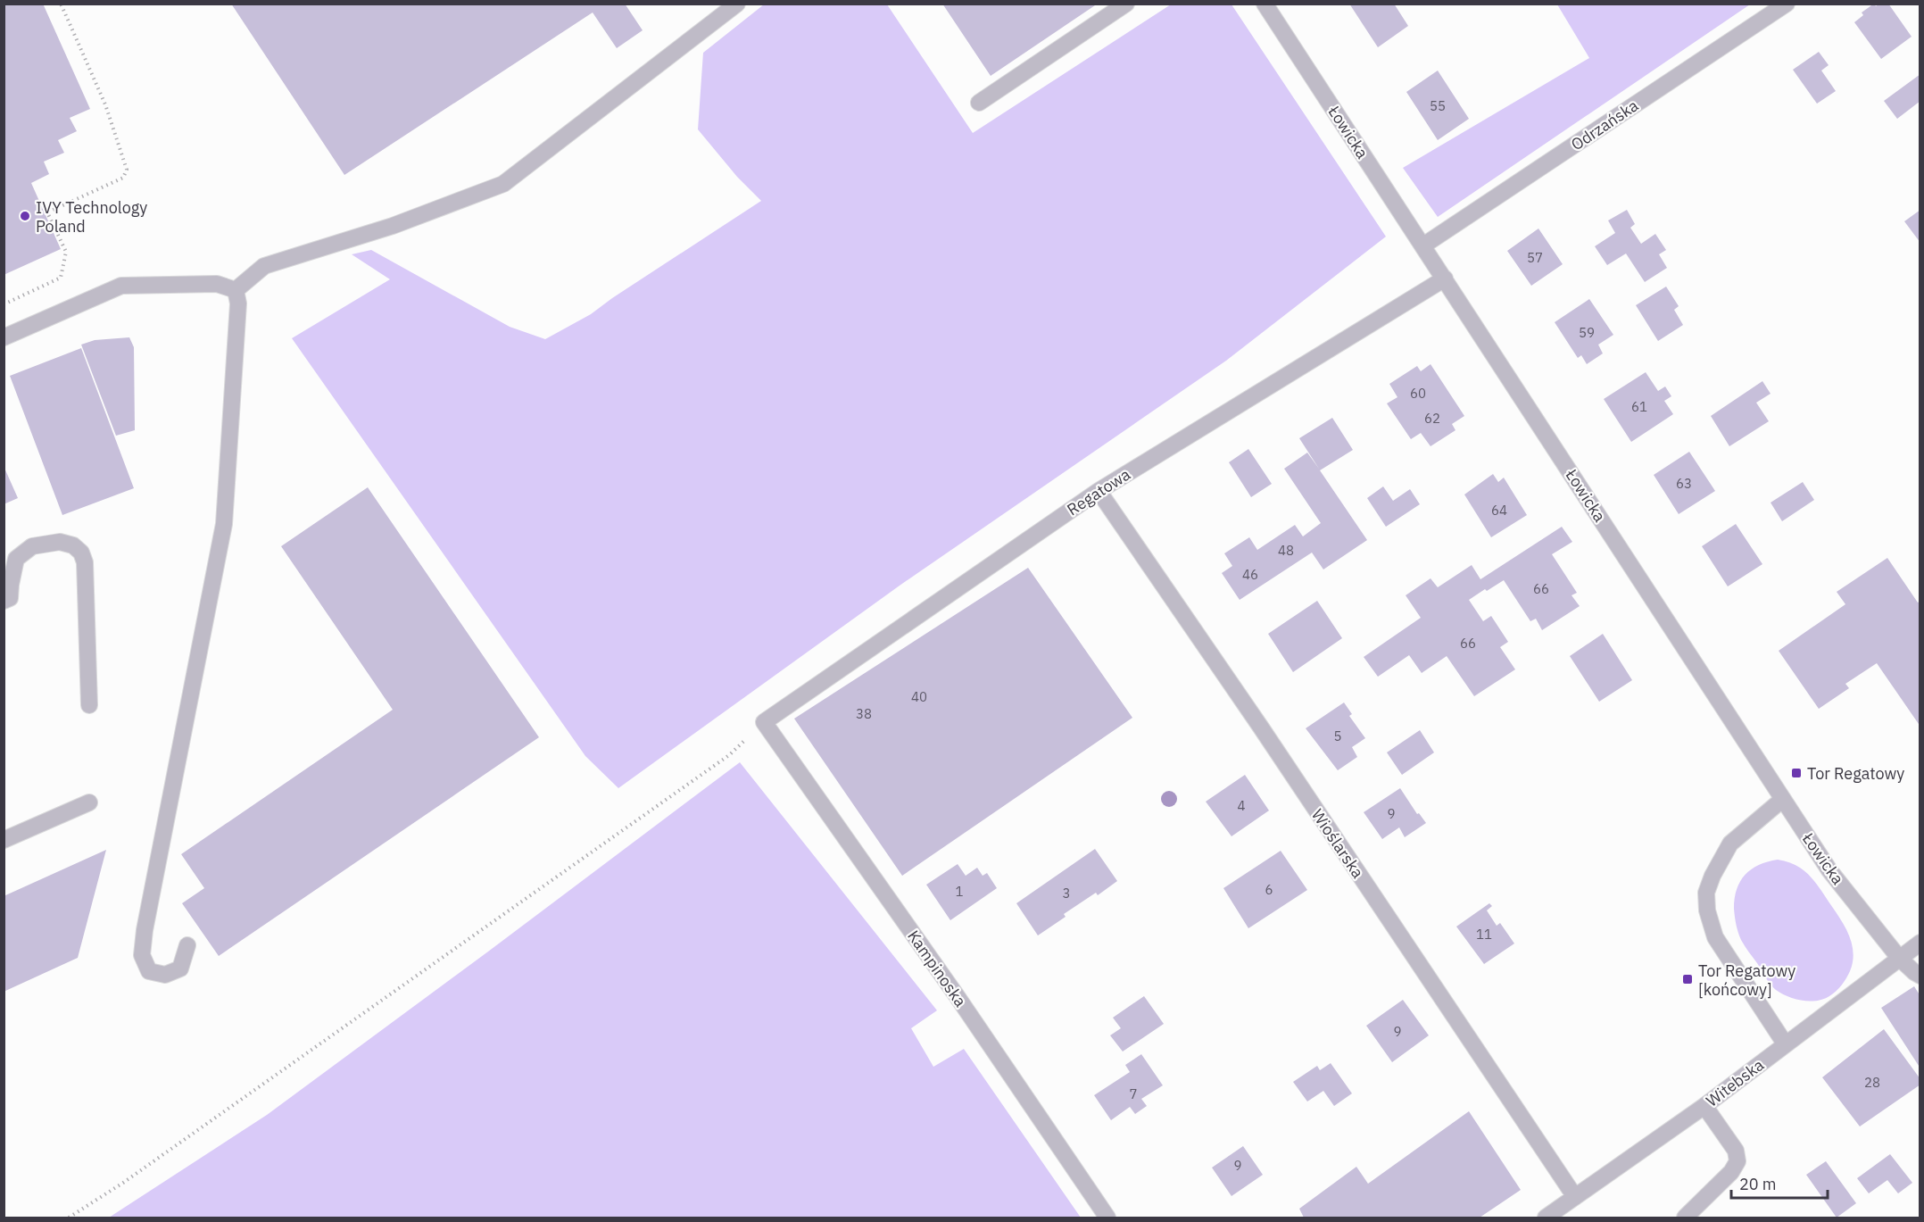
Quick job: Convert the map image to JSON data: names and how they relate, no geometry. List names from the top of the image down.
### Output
{
  "streets": {
    "street": [
      "Odrzańska",
      "Łowicka",
      "Regatowa",
      "Wioślarska",
      "Kampinoska",
      "Witebska"
    ]
  },
  "crossings": [
    ["Odrzańska", "Łowicka"],
    ["Łowicka", "Regatowa"],
    ["Łowicka", "Witebska"],
    ["Regatowa", "Wioślarska"],
    ["Regatowa", "Kampinoska"],
    ["Wioślarska", "Witebska"]
  ],
  "places": {
    "other": ["IVY Technology Poland"],
    "transit": ["Tor Regatowy", "Tor Regatowy [końcowy]"]
  },
  "house_numbers": [
    "55",
    "57",
    "59",
    "60",
    "61",
    "62",
    "63",
    "64",
    "48",
    "46",
    "66",
    "66",
    "40",
    "38",
    "5",
    "4",
    "9",
    "6",
    "1",
    "3",
    "11",
    "9",
    "28",
    "7",
    "9"
  ],
  "scale_bar": "20 m"
}
